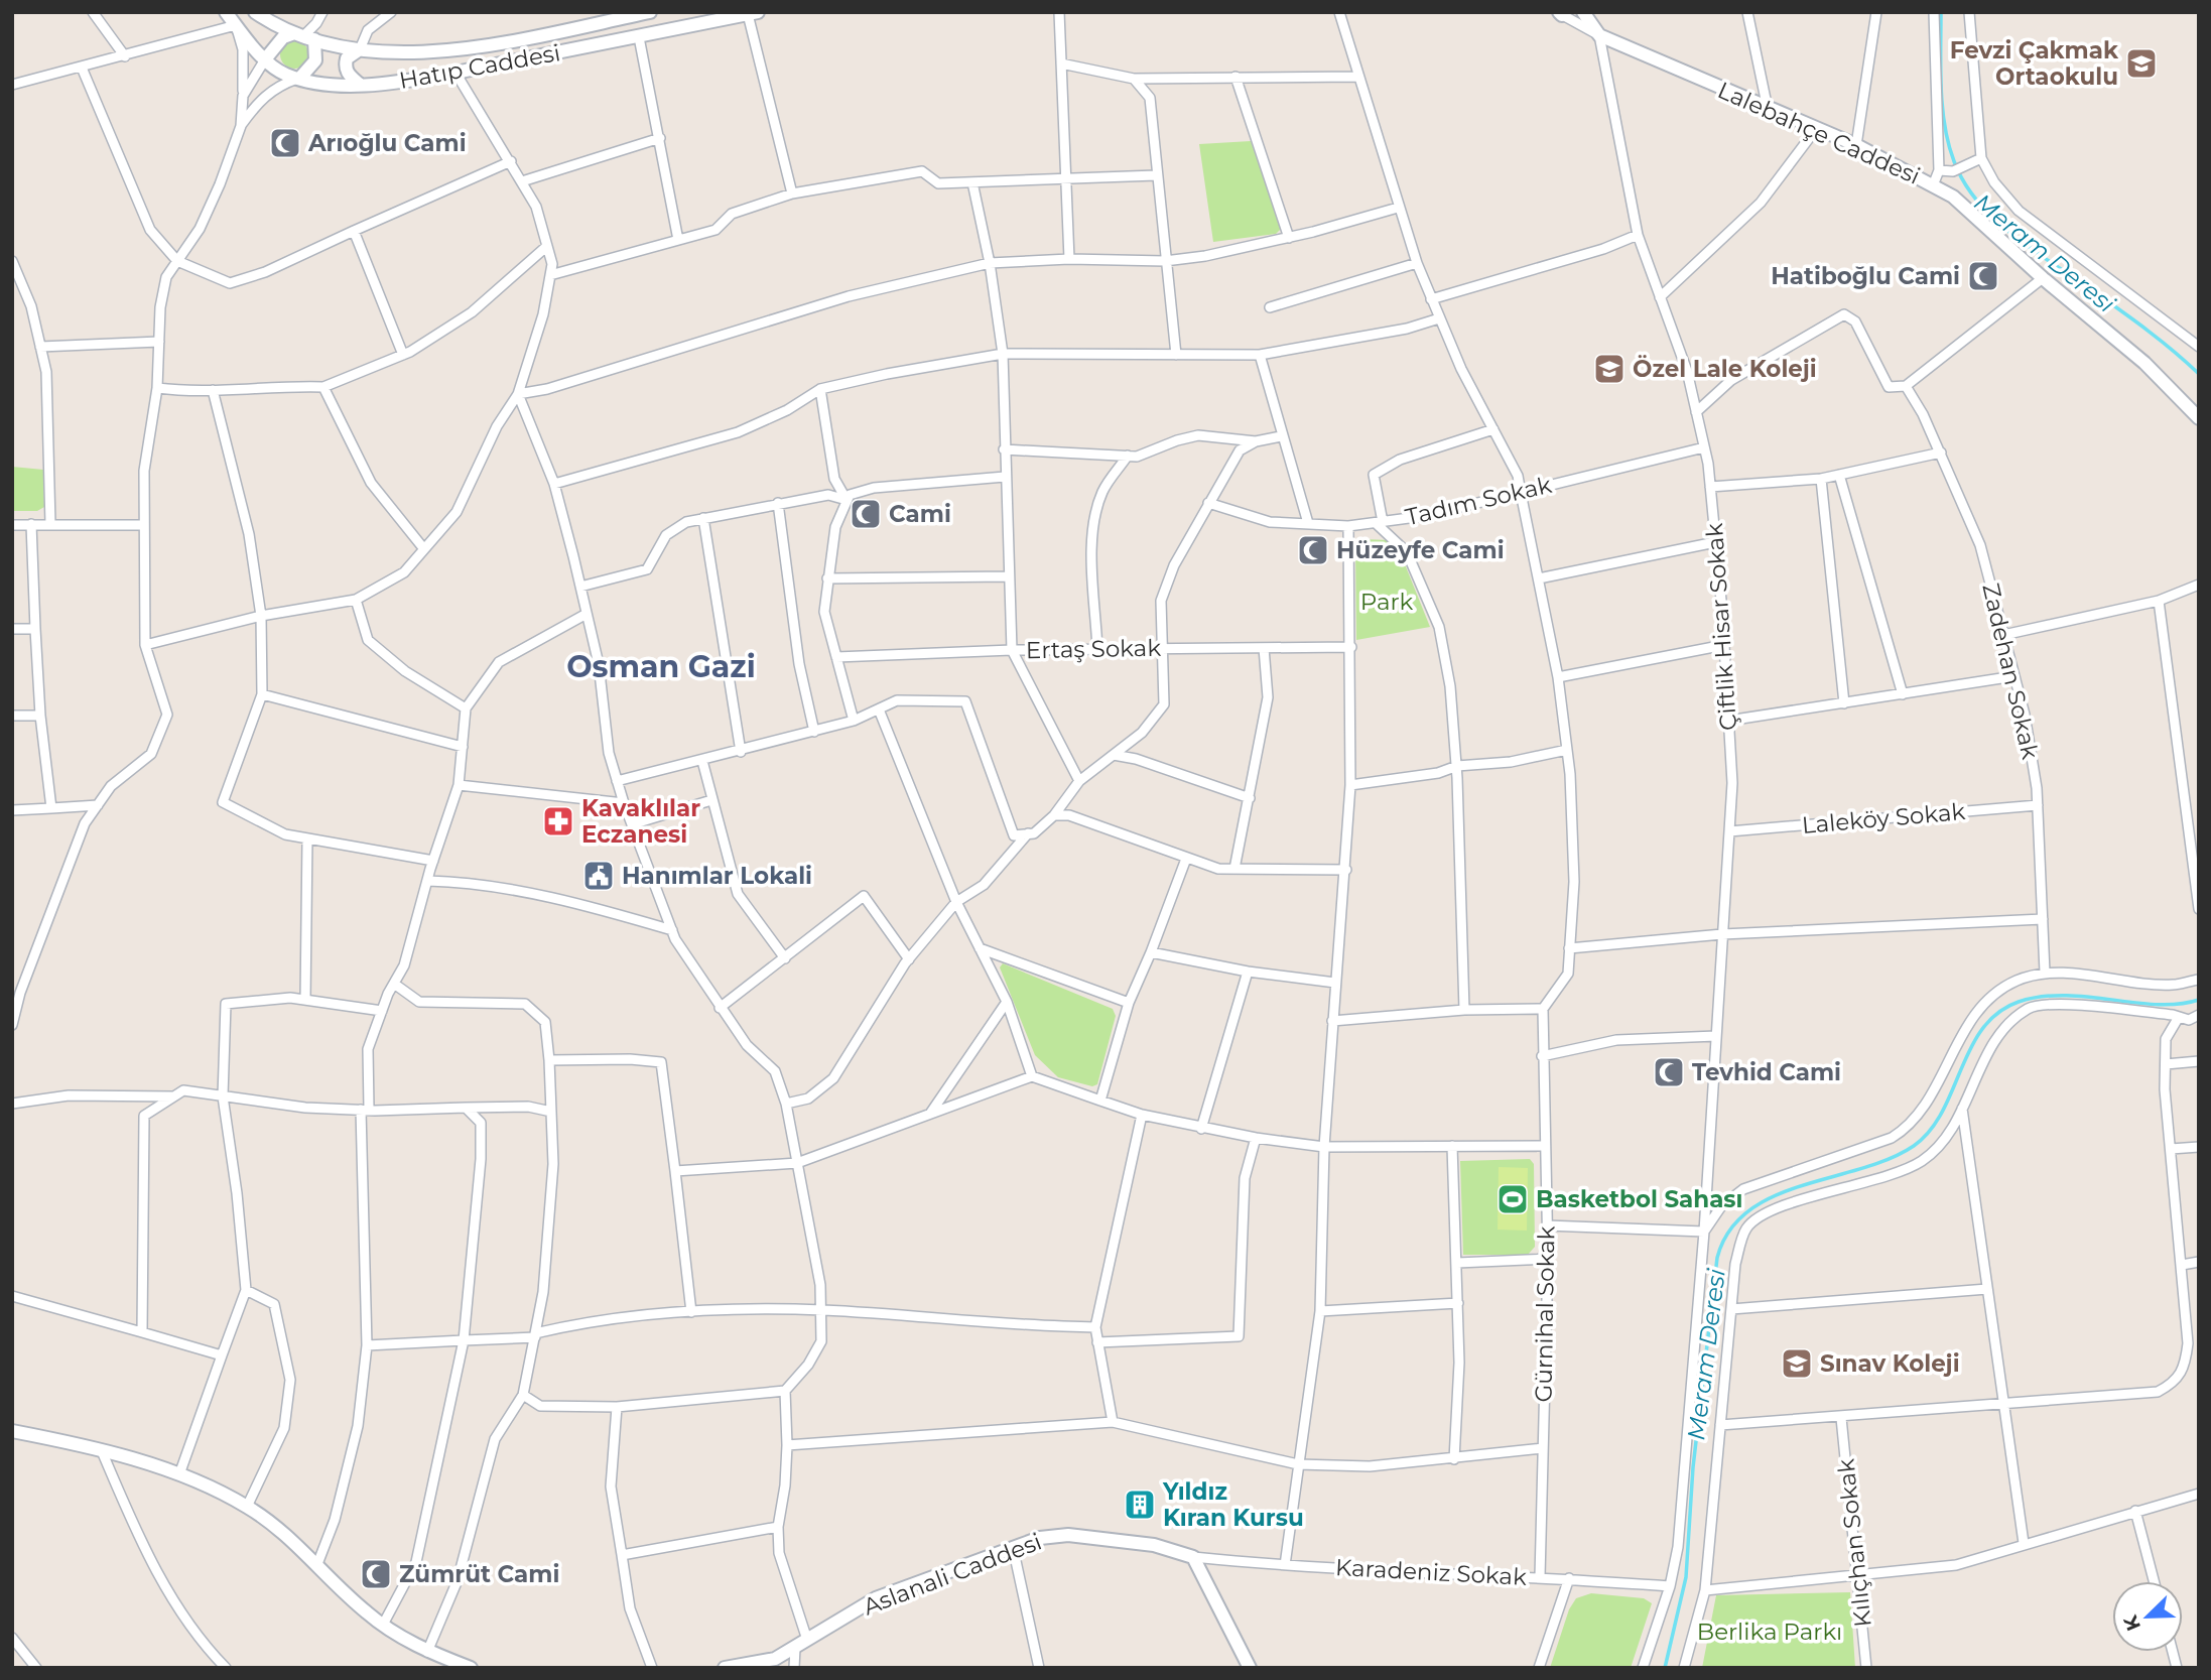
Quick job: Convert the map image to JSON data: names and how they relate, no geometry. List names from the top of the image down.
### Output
{
  "streets": {
    "street": [
      "Hatıp Caddesi",
      "Lalebahçe Caddesi",
      "Tadım Sokak",
      "Çiftlik Hisar Sokak",
      "Ertaş Sokak",
      "Zadehan Sokak",
      "Laleköy Sokak",
      "Gürnihal Sokak",
      "Kılıçhan Sokak",
      "Karadeniz Sokak",
      "Aslanali Caddesi"
    ]
  },
  "crossings": [
    ["Lalebahçe Caddesi", "Çiftlik Hisar Sokak"],
    ["Tadım Sokak", "Çiftlik Hisar Sokak"],
    ["Çiftlik Hisar Sokak", "Laleköy Sokak"],
    ["Çiftlik Hisar Sokak", "Karadeniz Sokak"],
    ["Zadehan Sokak", "Laleköy Sokak"],
    ["Gürnihal Sokak", "Karadeniz Sokak"],
    ["Karadeniz Sokak", "Aslanali Caddesi"]
  ],
  "districts": ["Osman Gazi"],
  "water": ["Meram Deresi"],
  "parks": ["Park", "Berlika Parkı"],
  "places": {
    "school or university": ["Fevzi Çakmak Ortaokulu", "Özel Lale Koleji", "Sınav Koleji"],
    "mosque": [
      "Arıoğlu Cami",
      "Hatiboğlu Cami",
      "Cami",
      "Hüzeyfe Cami",
      "Tevhid Cami",
      "Zümrüt Cami"
    ],
    "pharmacy": ["Kavaklılar Eczanesi"],
    "public building": ["Hanımlar Lokali"],
    "sports": ["Basketbol Sahası"],
    "building": ["Yıldız Kıran Kursu"]
  },
  "north": "bottom left"
}
